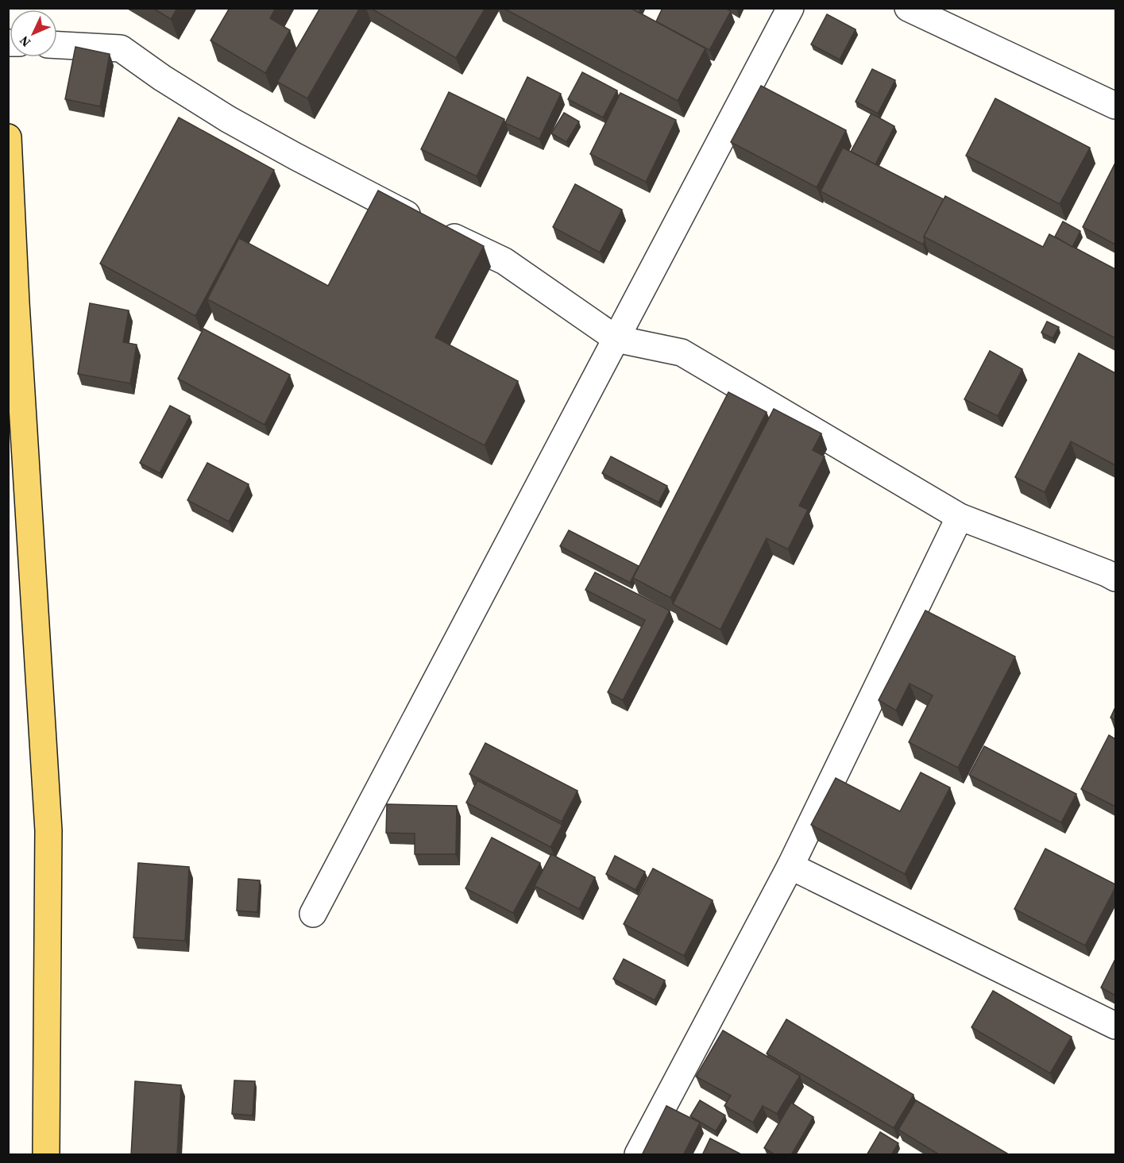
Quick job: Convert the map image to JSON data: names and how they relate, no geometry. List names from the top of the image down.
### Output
{
  "north": "bottom left"
}
